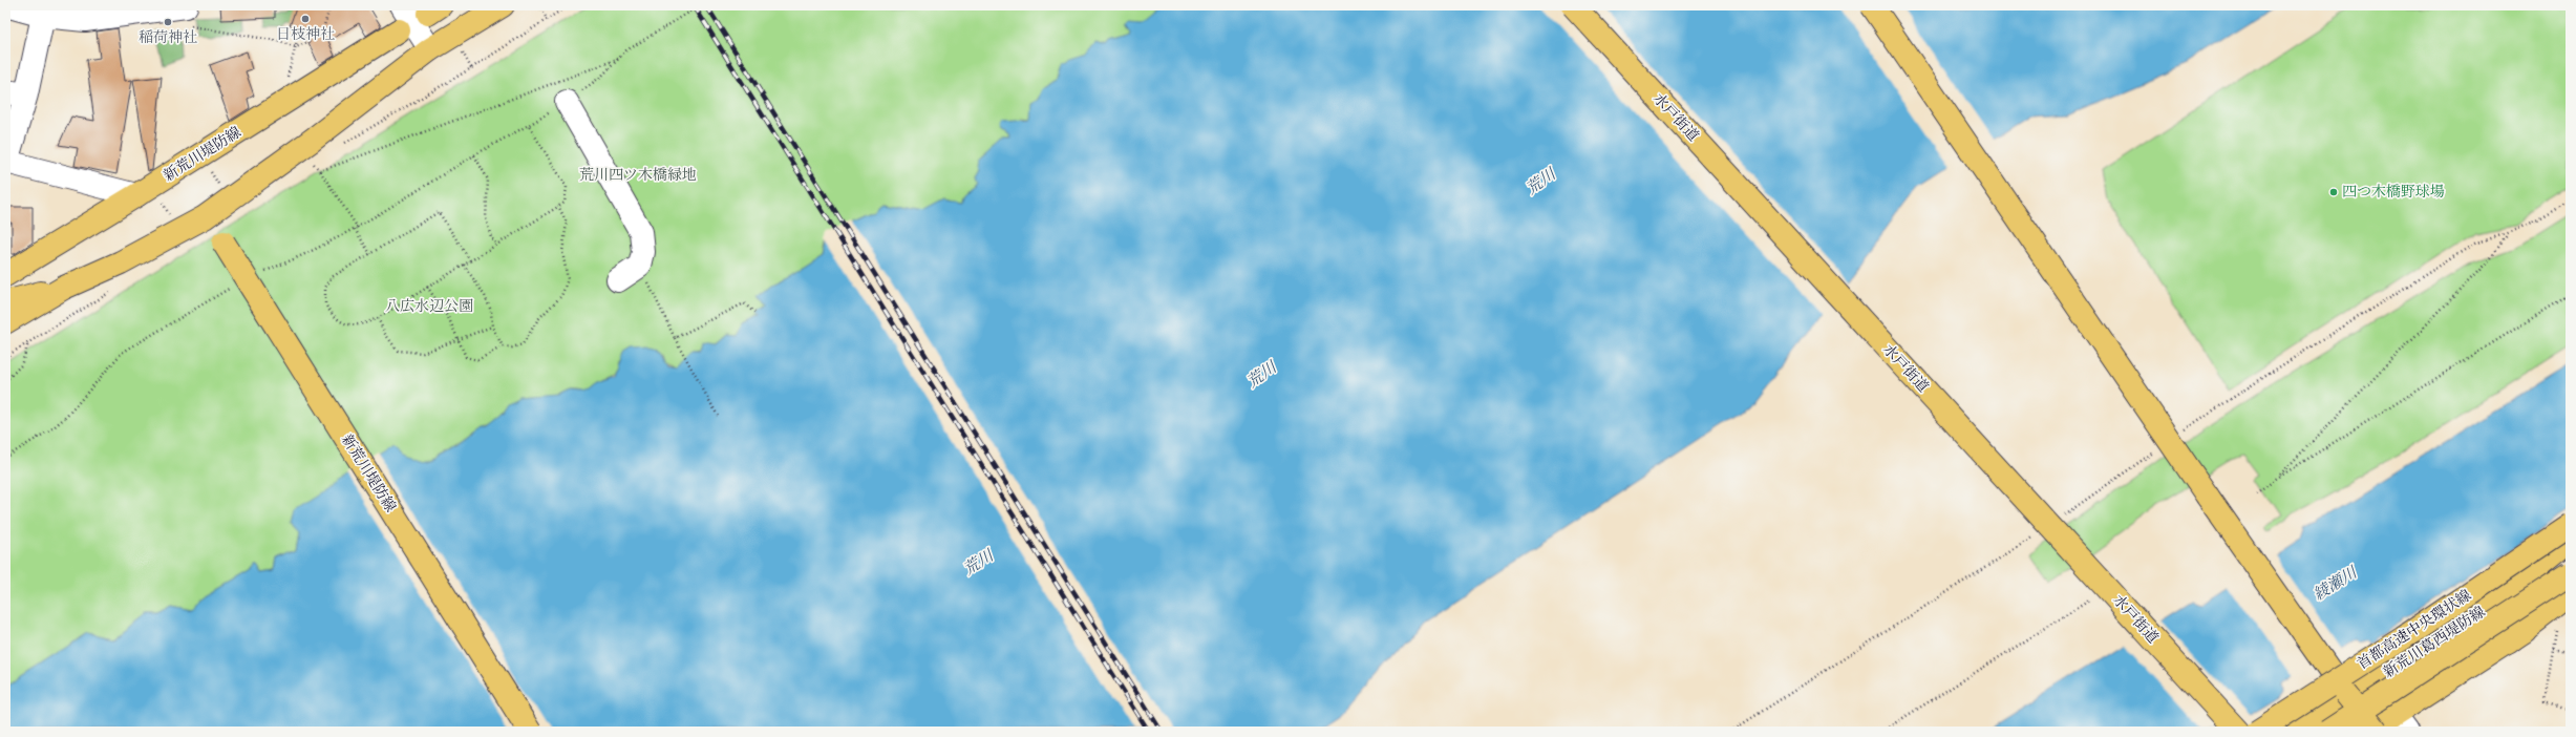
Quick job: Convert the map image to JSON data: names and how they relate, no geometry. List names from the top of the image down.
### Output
{
  "streets": {
    "main road": [
      "水戸街道",
      "新荒川堤防線",
      "首都高速中央環状線",
      "新荒川葛西堤防線"
    ]
  },
  "water": ["荒川", "綾瀬川"],
  "parks": ["荒川四ツ木橋緑地", "八広水辺公園"],
  "places": ["日枝神社", "稲荷神社", "四つ木橋野球場"]
}
